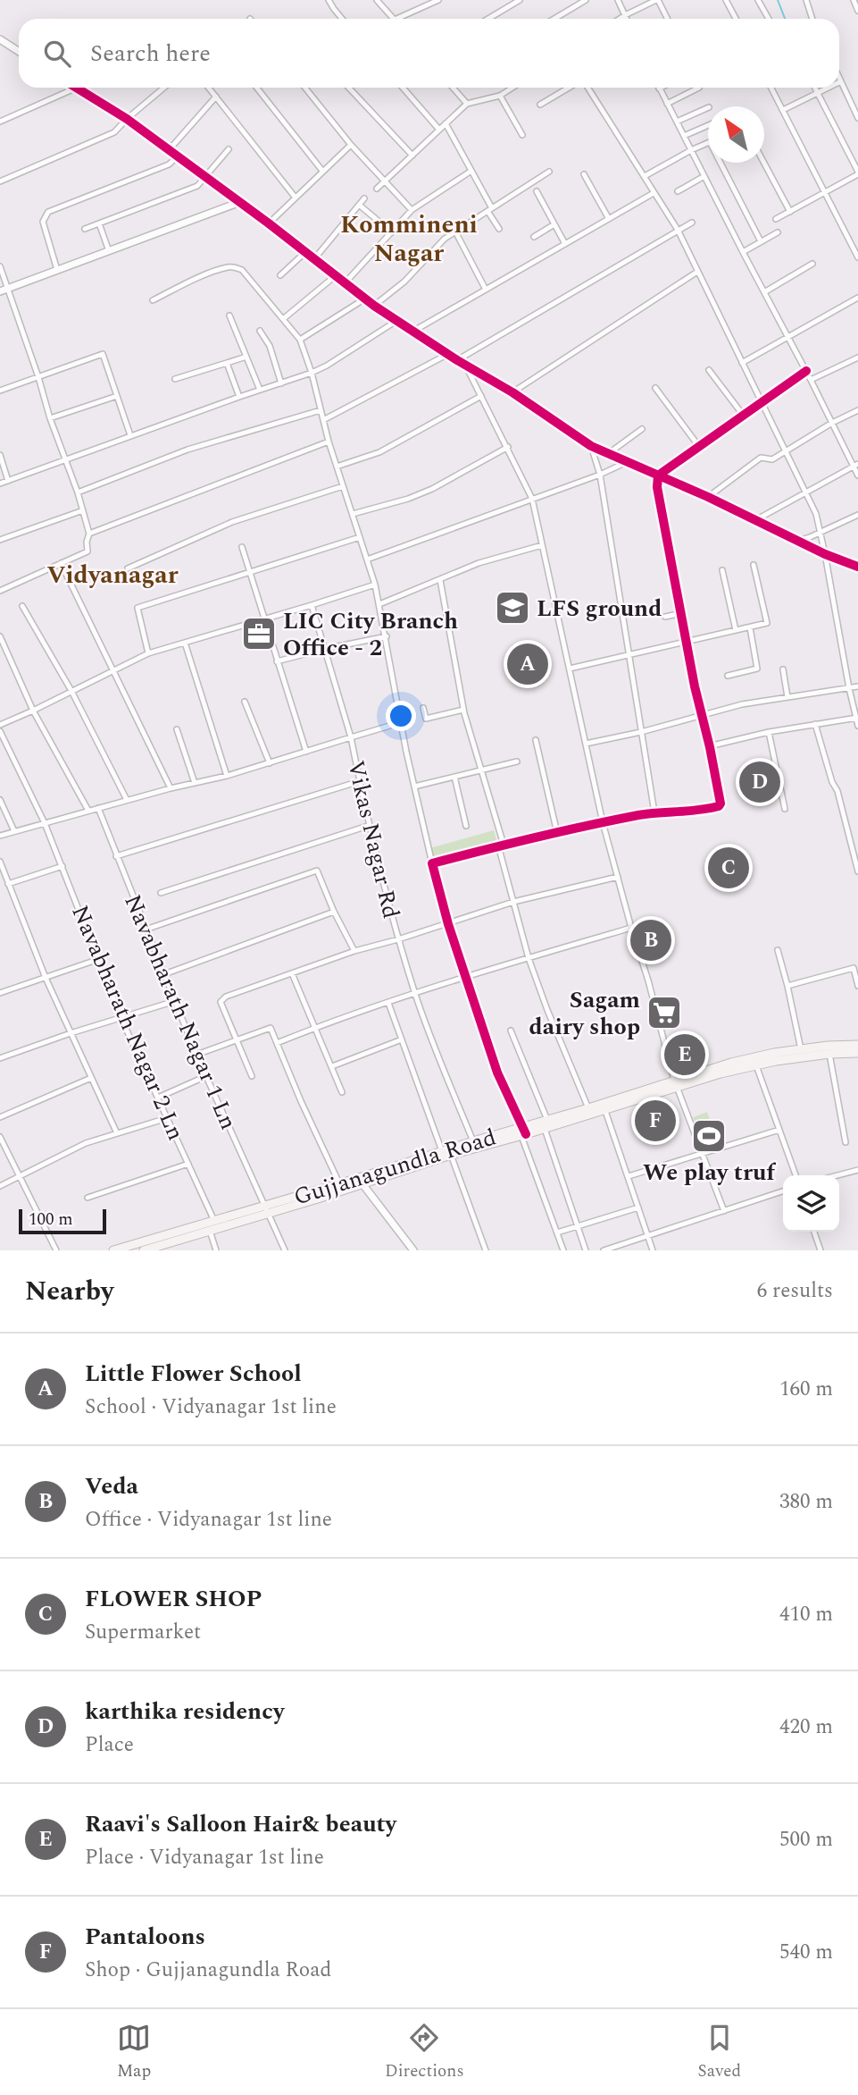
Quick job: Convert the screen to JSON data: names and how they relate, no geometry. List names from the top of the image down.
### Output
{
  "streets": {
    "main road": ["Gujjanagundla Road"],
    "street": ["Vikas Nagar Rd", "Navabharath Nagar 1 Ln", "Navabharath Nagar 2 Ln"]
  },
  "crossings": [
    ["Vikas Nagar Rd", "Navabharath Nagar 1 Ln"],
    ["Vikas Nagar Rd", "Navabharath Nagar 2 Ln"],
    ["Vikas Nagar Rd", "Gujjanagundla Road"],
    ["Navabharath Nagar 1 Ln", "Gujjanagundla Road"],
    ["Navabharath Nagar 2 Ln", "Gujjanagundla Road"]
  ],
  "districts": ["Kommineni Nagar", "Vidyanagar"],
  "places": {
    "school or university": ["LFS ground"],
    "office": ["LIC City Branch Office - 2"],
    "supermarket": ["Sagam dairy shop"],
    "sports": ["We play truf"]
  },
  "scale_bar": "100 m",
  "north": "top left",
  "page": {
    "search": "Search here",
    "pins": [
      "A",
      "D",
      "C",
      "B",
      "E",
      "F"
    ],
    "scale": "100 m",
    "heading": ["Nearby", "6 results"],
    "list": [
      {
        "mark": "A",
        "name": "Little Flower School",
        "note": "School · Vidyanagar 1st line",
        "value": "160 m"
      },
      {
        "mark": "B",
        "name": "Veda",
        "note": "Office · Vidyanagar 1st line",
        "value": "380 m"
      },
      {
        "mark": "C",
        "name": "FLOWER SHOP",
        "note": "Supermarket",
        "value": "410 m"
      },
      {
        "mark": "D",
        "name": "karthika residency",
        "note": "Place",
        "value": "420 m"
      },
      {
        "mark": "E",
        "name": "Raavi's Salloon Hair& beauty",
        "note": "Place · Vidyanagar 1st line",
        "value": "500 m"
      },
      {
        "mark": "F",
        "name": "Pantaloons",
        "note": "Shop · Gujjanagundla Road",
        "value": "540 m"
      }
    ],
    "nav": ["Map", "Directions", "Saved"]
  }
}
